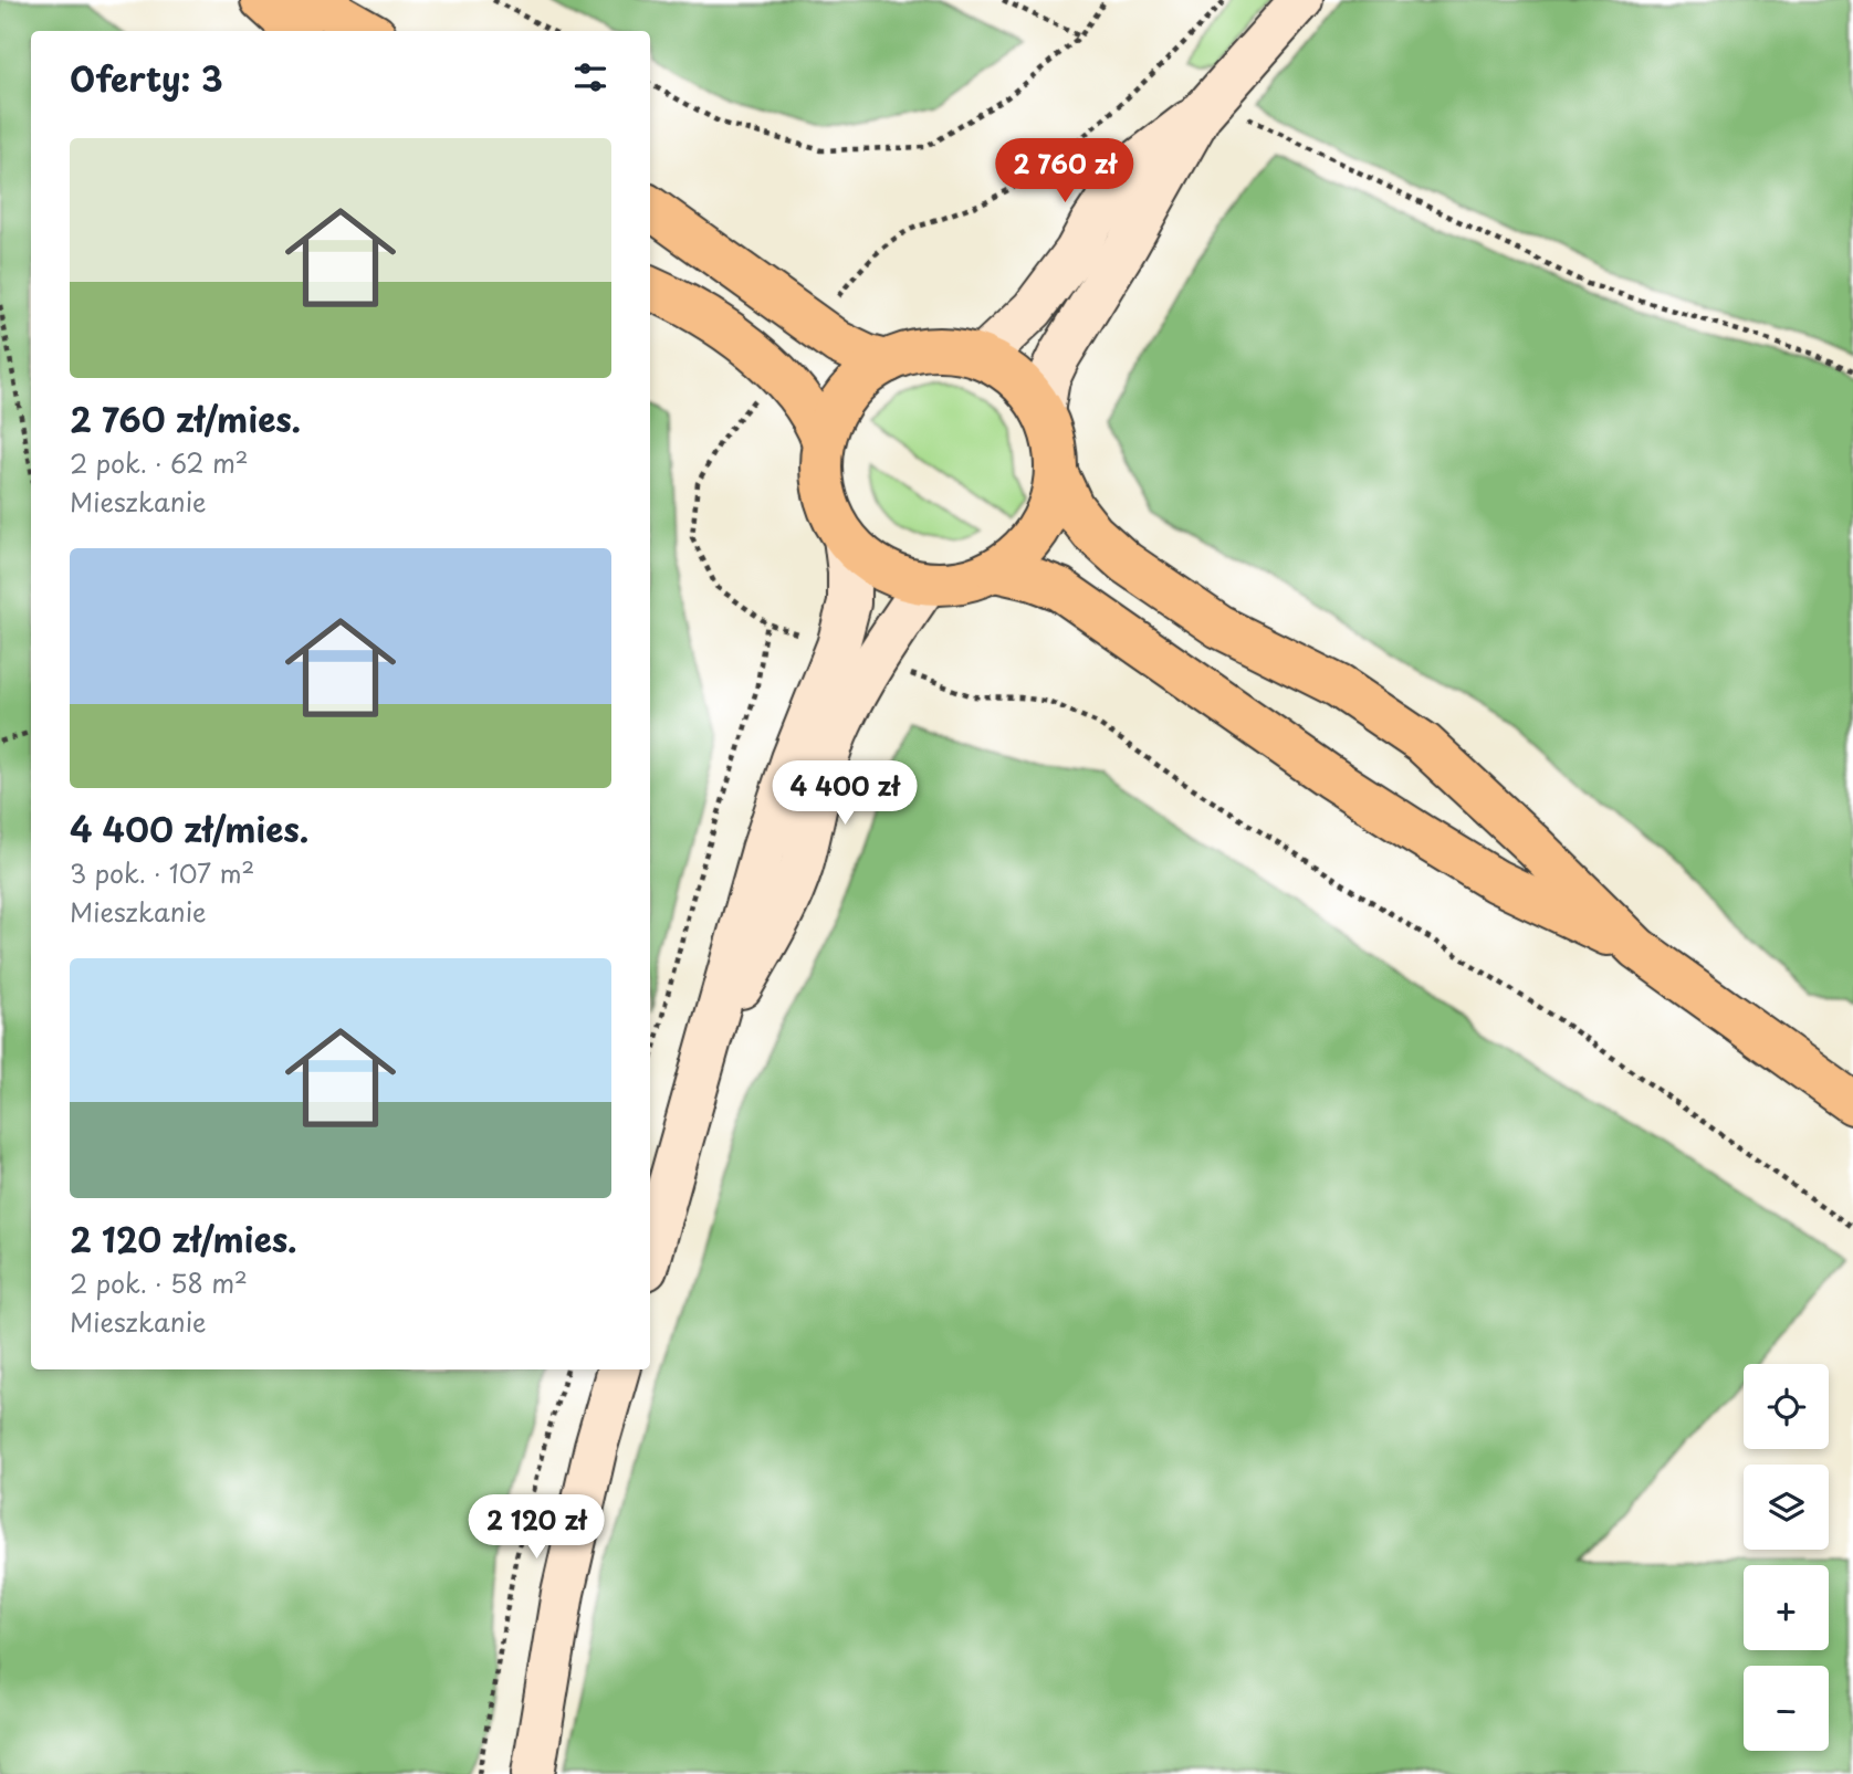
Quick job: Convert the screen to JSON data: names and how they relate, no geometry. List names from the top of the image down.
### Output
{
  "page": {
    "heading": "Oferty: 3",
    "list": [
      {
        "name": "2 760 zł/mies.",
        "note": "2 pok. · 62 m² · Mieszkanie"
      },
      {
        "name": "4 400 zł/mies.",
        "note": "3 pok. · 107 m² · Mieszkanie"
      },
      {
        "name": "2 120 zł/mies.",
        "note": "2 pok. · 58 m² · Mieszkanie"
      }
    ],
    "price": ["2 760 zł", "4 400 zł", "2 120 zł"],
    "map_buttons": ["+", "−"]
  }
}
